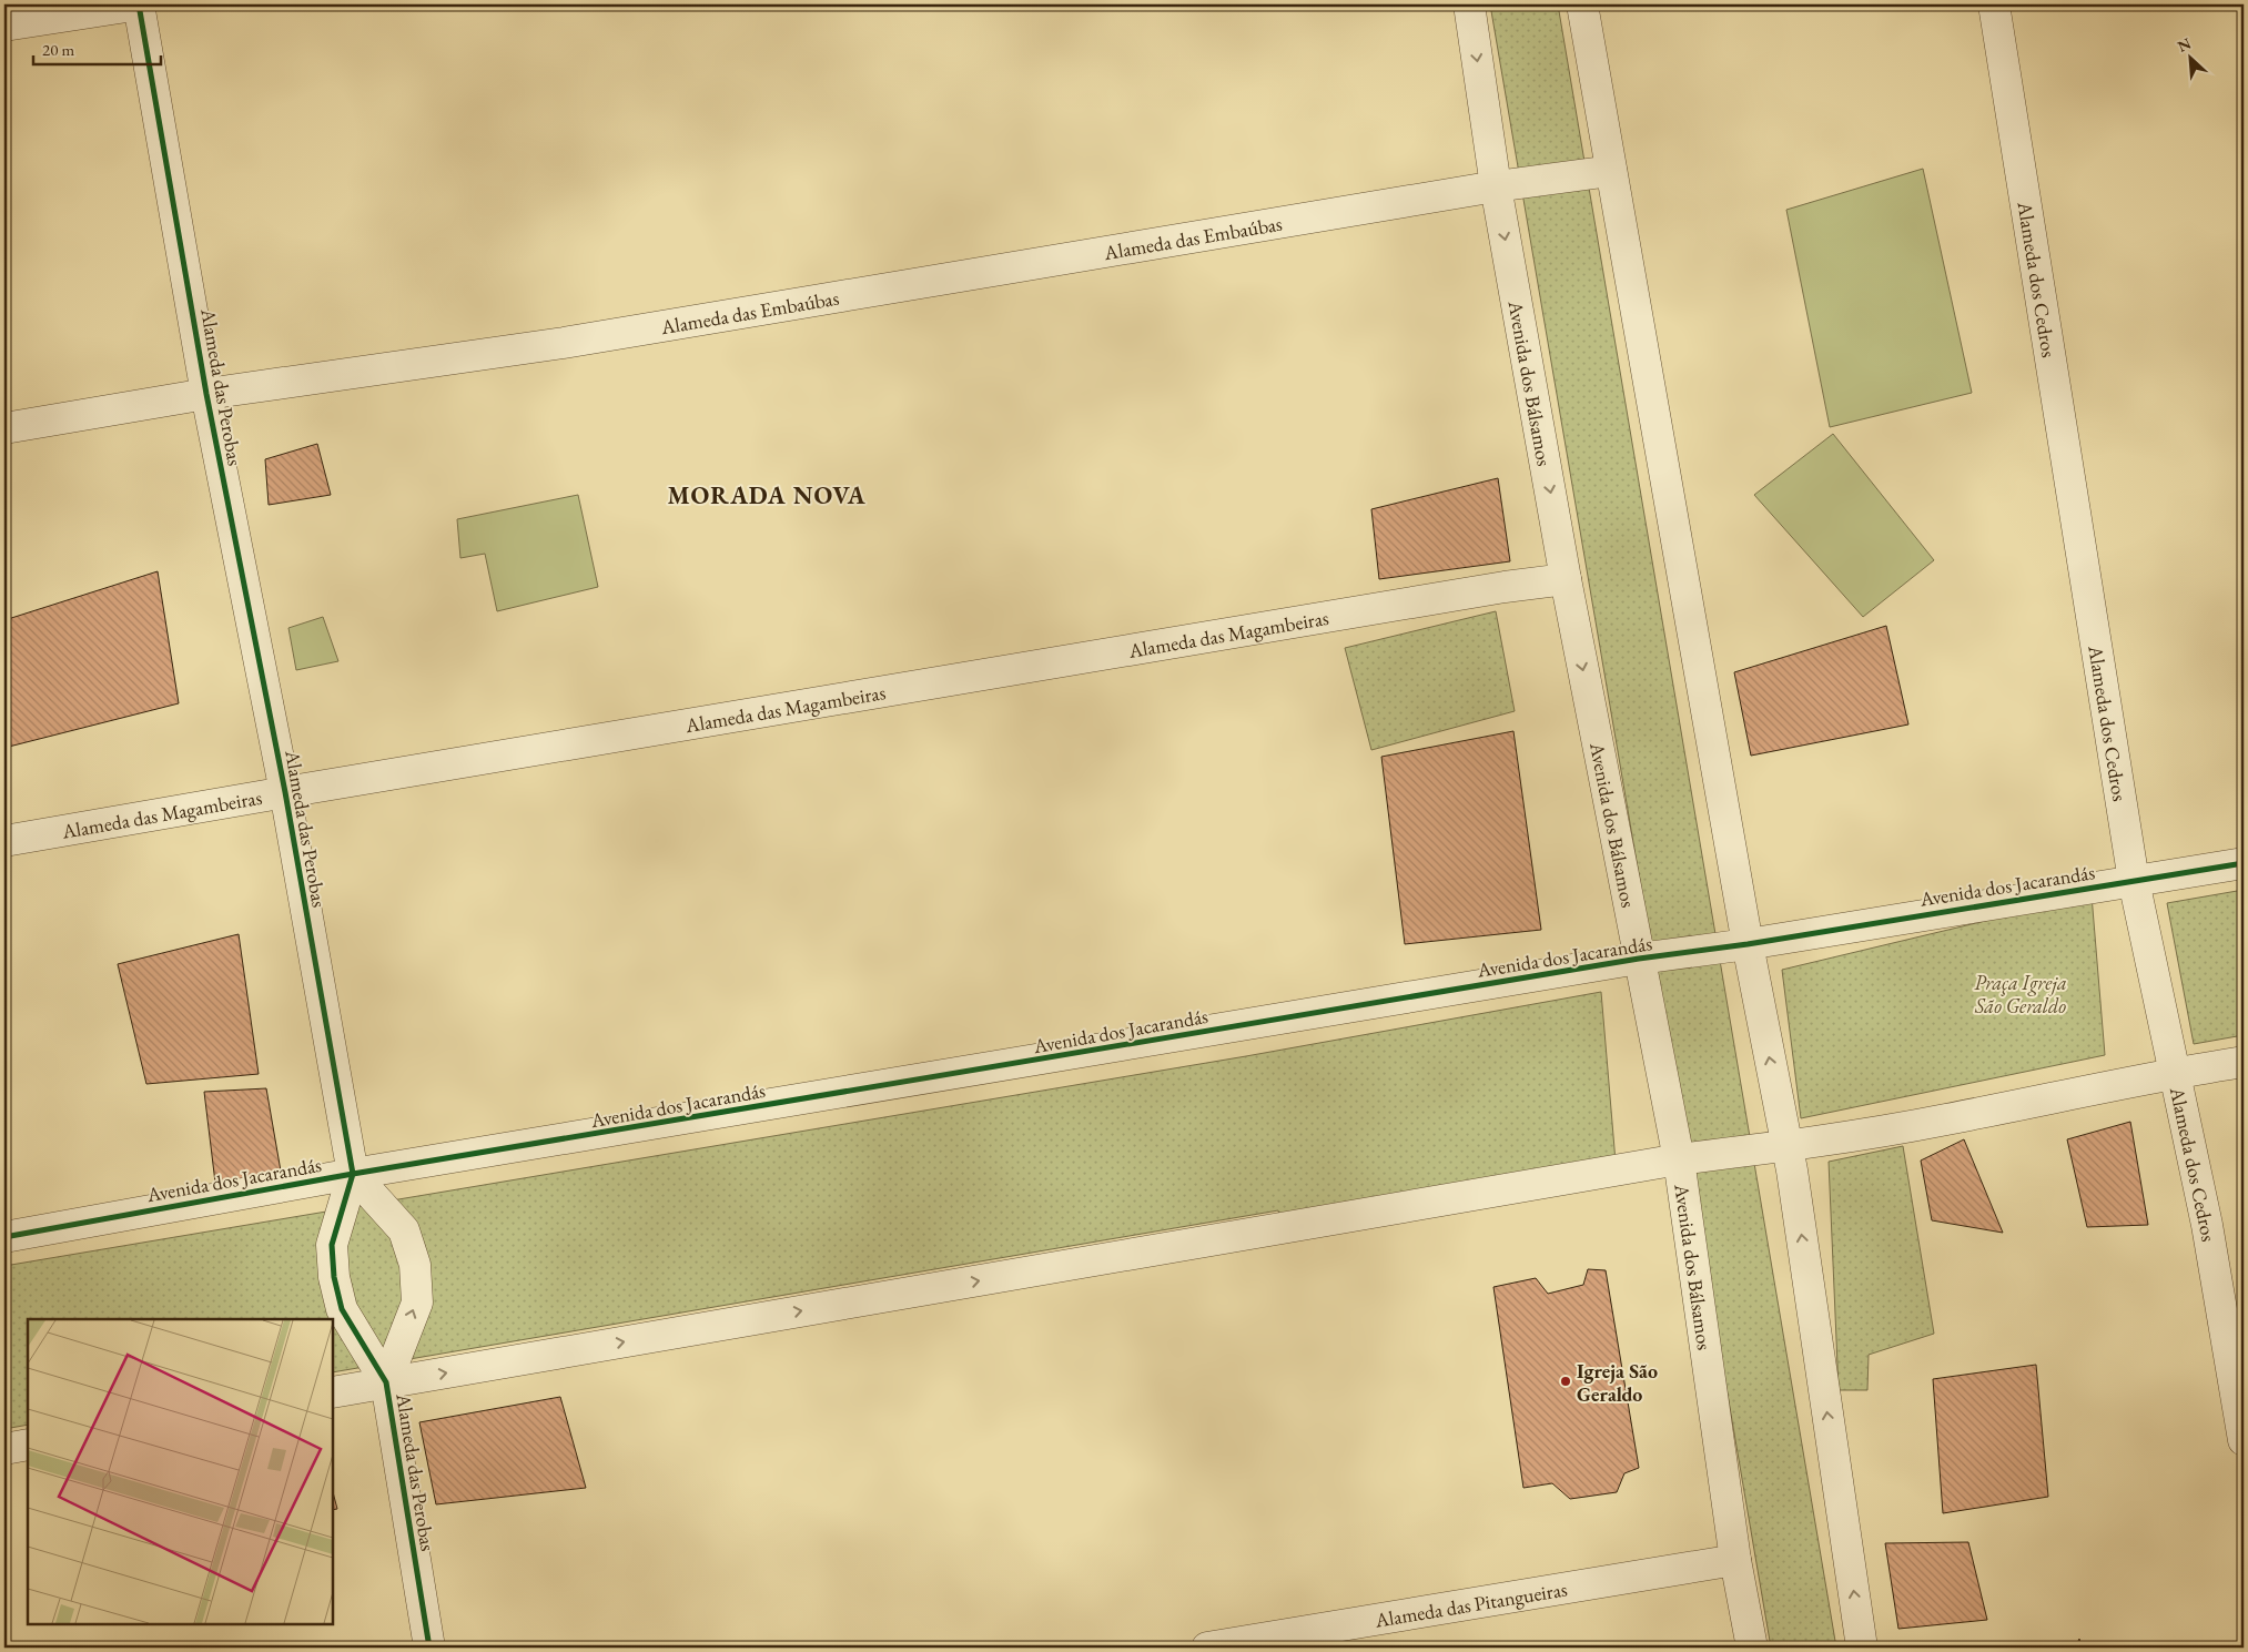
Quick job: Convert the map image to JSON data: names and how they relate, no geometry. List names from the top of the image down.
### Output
{
  "streets": {
    "street": [
      "Alameda das Embaúbas",
      "Alameda dos Cedros",
      "Avenida dos Bálsamos",
      "Alameda das Perobas",
      "Alameda das Magambeiras",
      "Avenida dos Jacarandás",
      "Alameda das Pitangueiras"
    ]
  },
  "crossings": [
    ["Alameda das Embaúbas", "Avenida dos Bálsamos"],
    ["Alameda das Embaúbas", "Alameda das Perobas"],
    ["Alameda dos Cedros", "Avenida dos Jacarandás"],
    ["Avenida dos Bálsamos", "Alameda das Magambeiras"],
    ["Avenida dos Bálsamos", "Avenida dos Jacarandás"],
    ["Avenida dos Bálsamos", "Alameda das Pitangueiras"],
    ["Alameda das Perobas", "Alameda das Magambeiras"],
    ["Alameda das Perobas", "Avenida dos Jacarandás"]
  ],
  "districts": ["MORADA NOVA"],
  "parks": ["Praça Igreja São Geraldo"],
  "places": ["Igreja São Geraldo"],
  "scale_bar": "20 m",
  "north": "top left"
}
